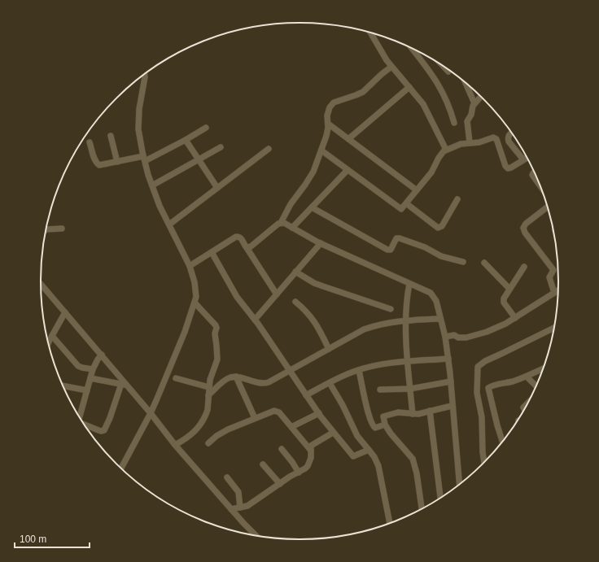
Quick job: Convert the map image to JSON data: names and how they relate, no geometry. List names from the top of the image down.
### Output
{
  "scale_bar": "100 m"
}
